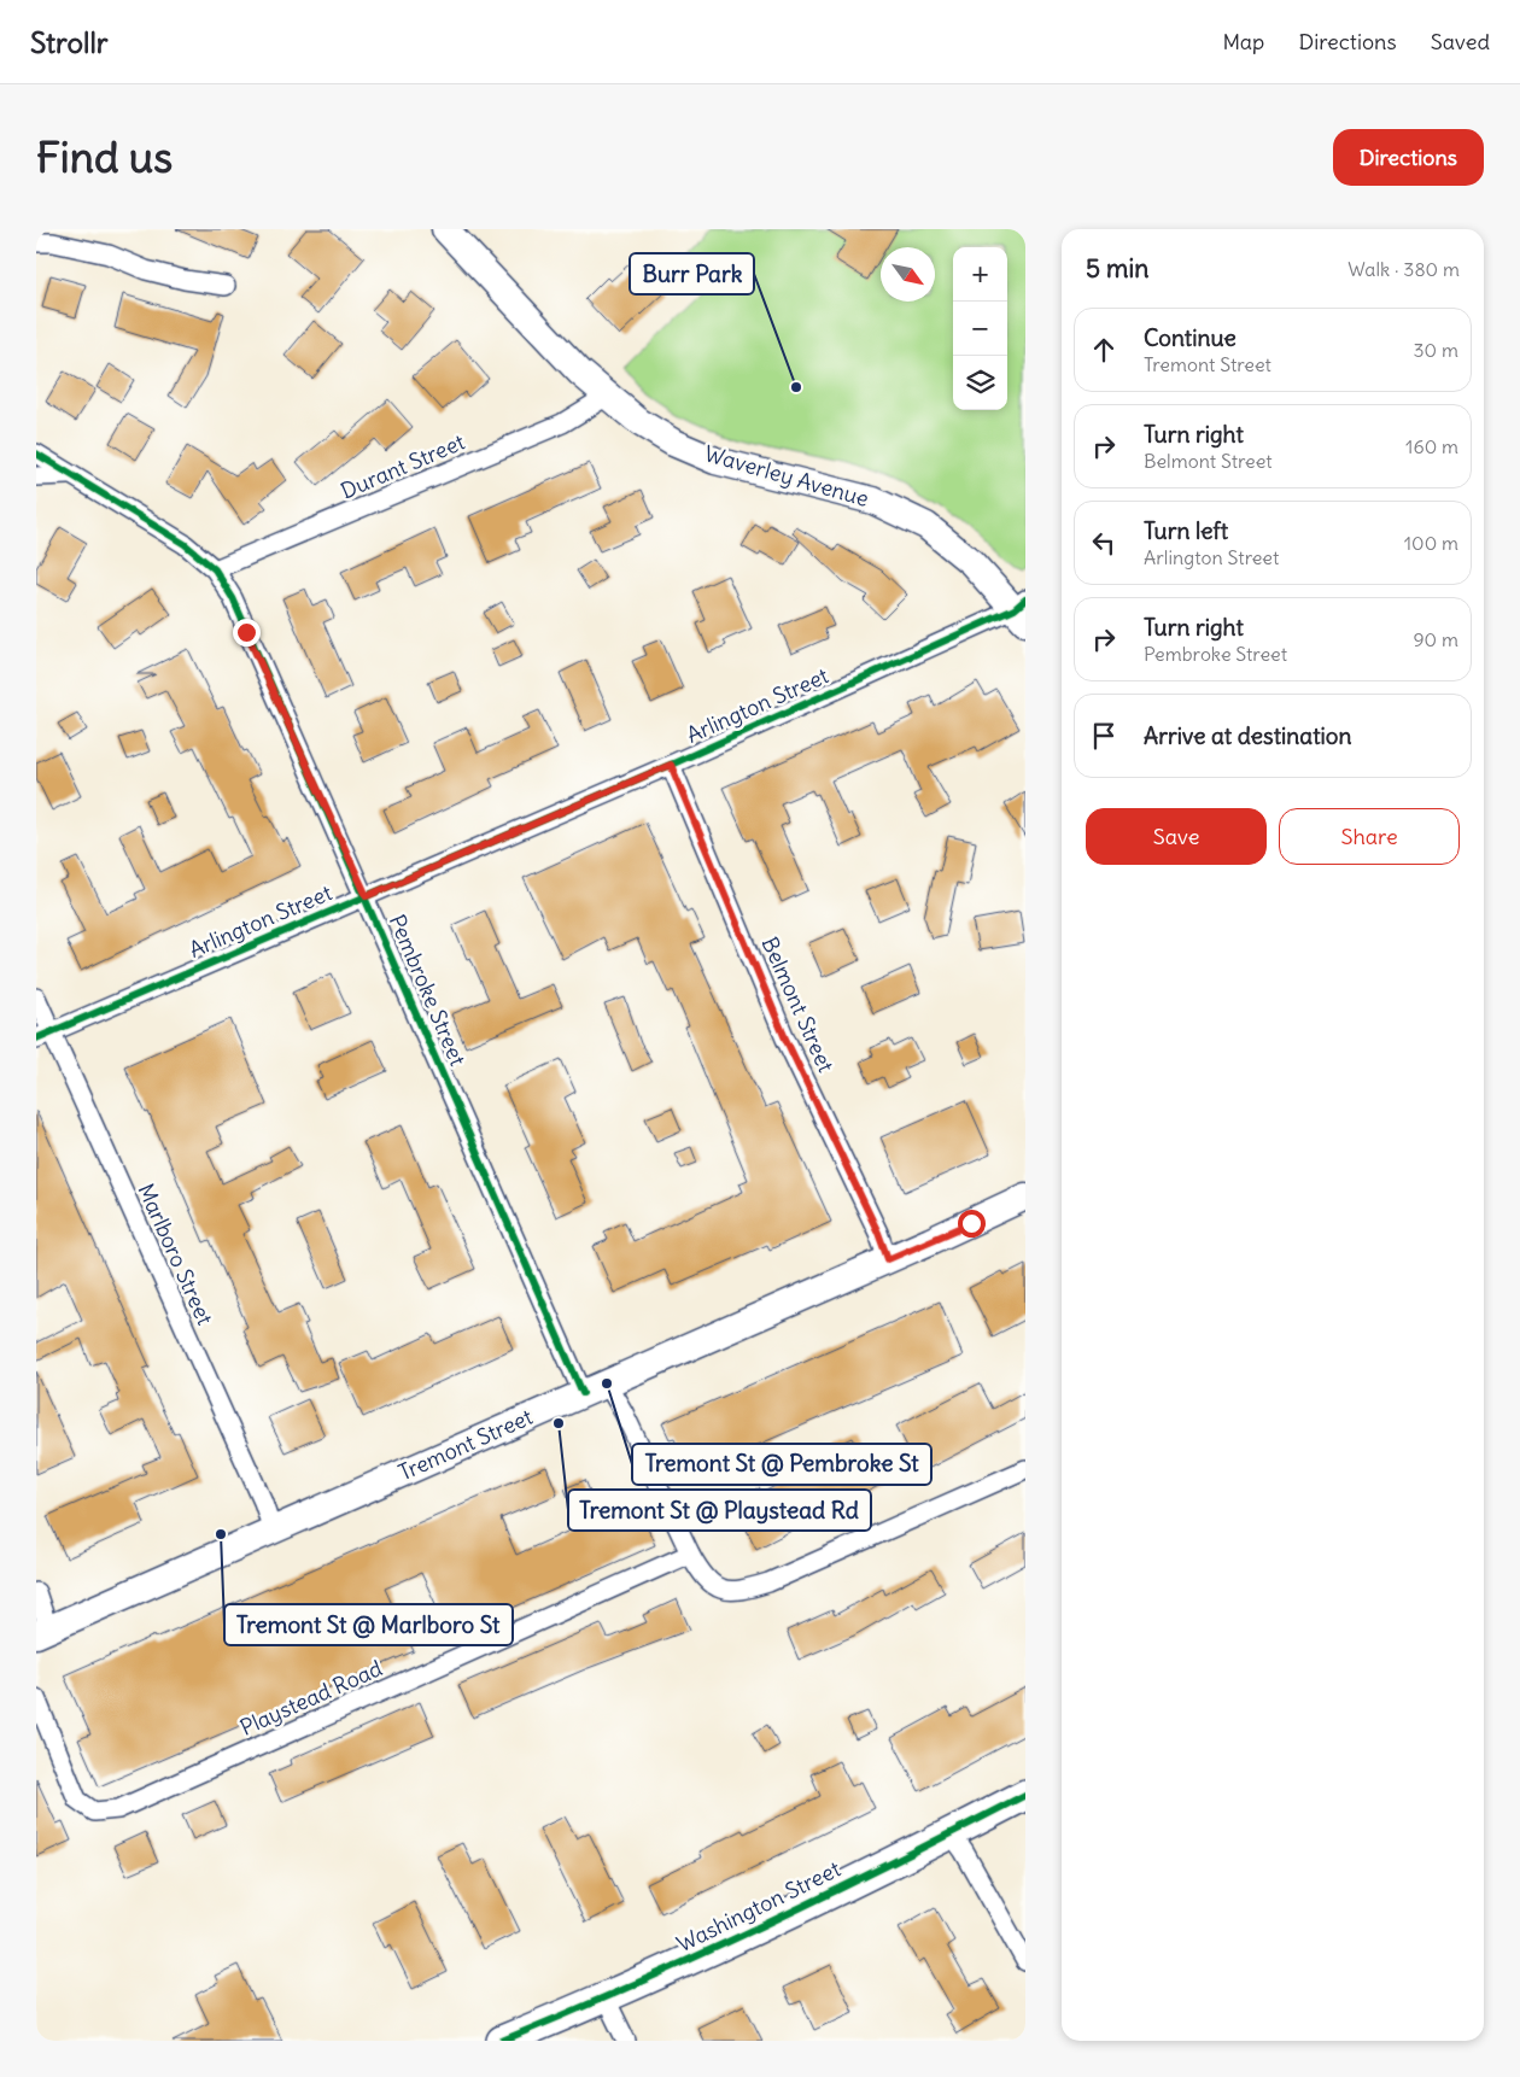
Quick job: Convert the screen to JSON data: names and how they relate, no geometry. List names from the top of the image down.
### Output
{
  "streets": {
    "main road": ["Waverley Avenue", "Tremont Street", "Washington Street"],
    "street": [
      "Durant Street",
      "Arlington Street",
      "Pembroke Street",
      "Belmont Street",
      "Marlboro Street",
      "Playstead Road"
    ]
  },
  "crossings": [
    ["Durant Street", "Waverley Avenue"],
    ["Durant Street", "Pembroke Street"],
    ["Waverley Avenue", "Arlington Street"],
    ["Arlington Street", "Pembroke Street"],
    ["Arlington Street", "Belmont Street"],
    ["Arlington Street", "Marlboro Street"],
    ["Pembroke Street", "Tremont Street"],
    ["Belmont Street", "Tremont Street"],
    ["Marlboro Street", "Tremont Street"]
  ],
  "places": [
    "Burr Park",
    "Tremont St @ Pembroke St",
    "Tremont St @ Playstead Rd",
    "Tremont St @ Marlboro St"
  ],
  "north": "bottom right",
  "page": {
    "header": "Strollr",
    "nav": ["Map", "Directions", "Saved"],
    "buttons": [
      "Directions",
      ["Save", "Share"]
    ],
    "title": "Find us",
    "heading": ["5 min", "Walk · 380 m"],
    "map_buttons": ["+", "−"],
    "list": [
      ["Continue", "Tremont Street", "30 m"],
      ["Turn right", "Belmont Street", "160 m"],
      ["Turn left", "Arlington Street", "100 m"],
      ["Turn right", "Pembroke Street", "90 m"],
      "Arrive at destination"
    ]
  }
}
